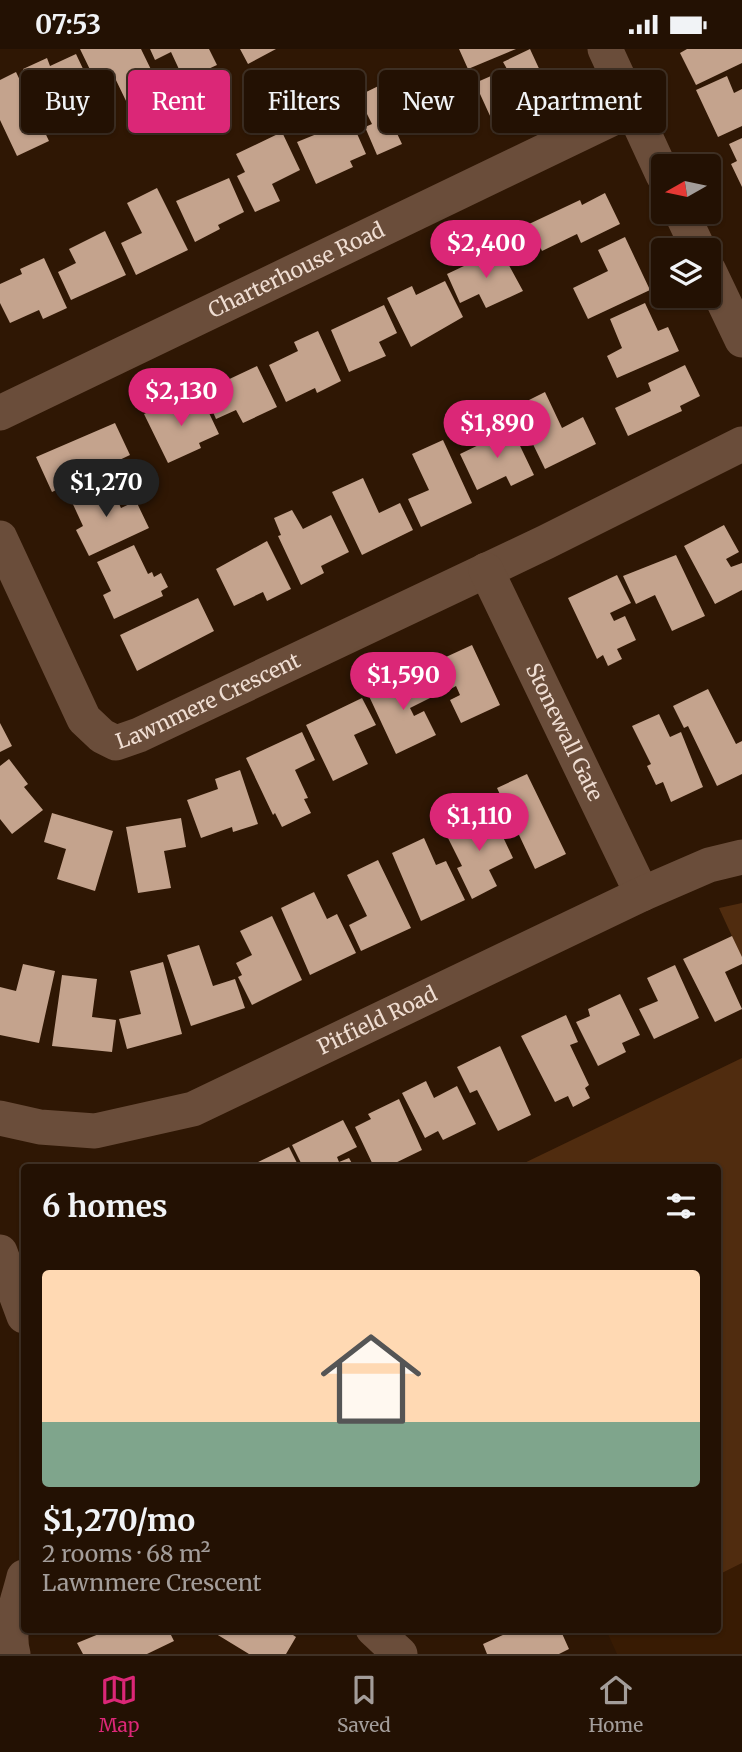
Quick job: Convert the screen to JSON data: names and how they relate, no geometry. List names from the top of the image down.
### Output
{
  "streets": {
    "street": [
      "Charterhouse Road",
      "Lawnmere Crescent",
      "Stonewall Gate",
      "Pitfield Road"
    ]
  },
  "crossings": [
    ["Lawnmere Crescent", "Stonewall Gate"],
    ["Stonewall Gate", "Pitfield Road"]
  ],
  "north": "left",
  "page": {
    "status": "07:53",
    "chip": [
      "Buy",
      "Rent",
      "Filters",
      "New",
      "Apartment"
    ],
    "price": [
      "$2,400",
      "$2,130",
      "$1,890",
      "$1,270",
      "$1,590",
      "$1,110"
    ],
    "heading": "6 homes",
    "list": [
      {
        "name": "$1,270/mo",
        "note": "2 rooms · 68 m² · Lawnmere Crescent"
      }
    ],
    "tabs": ["Map", "Saved", "Home"]
  }
}
